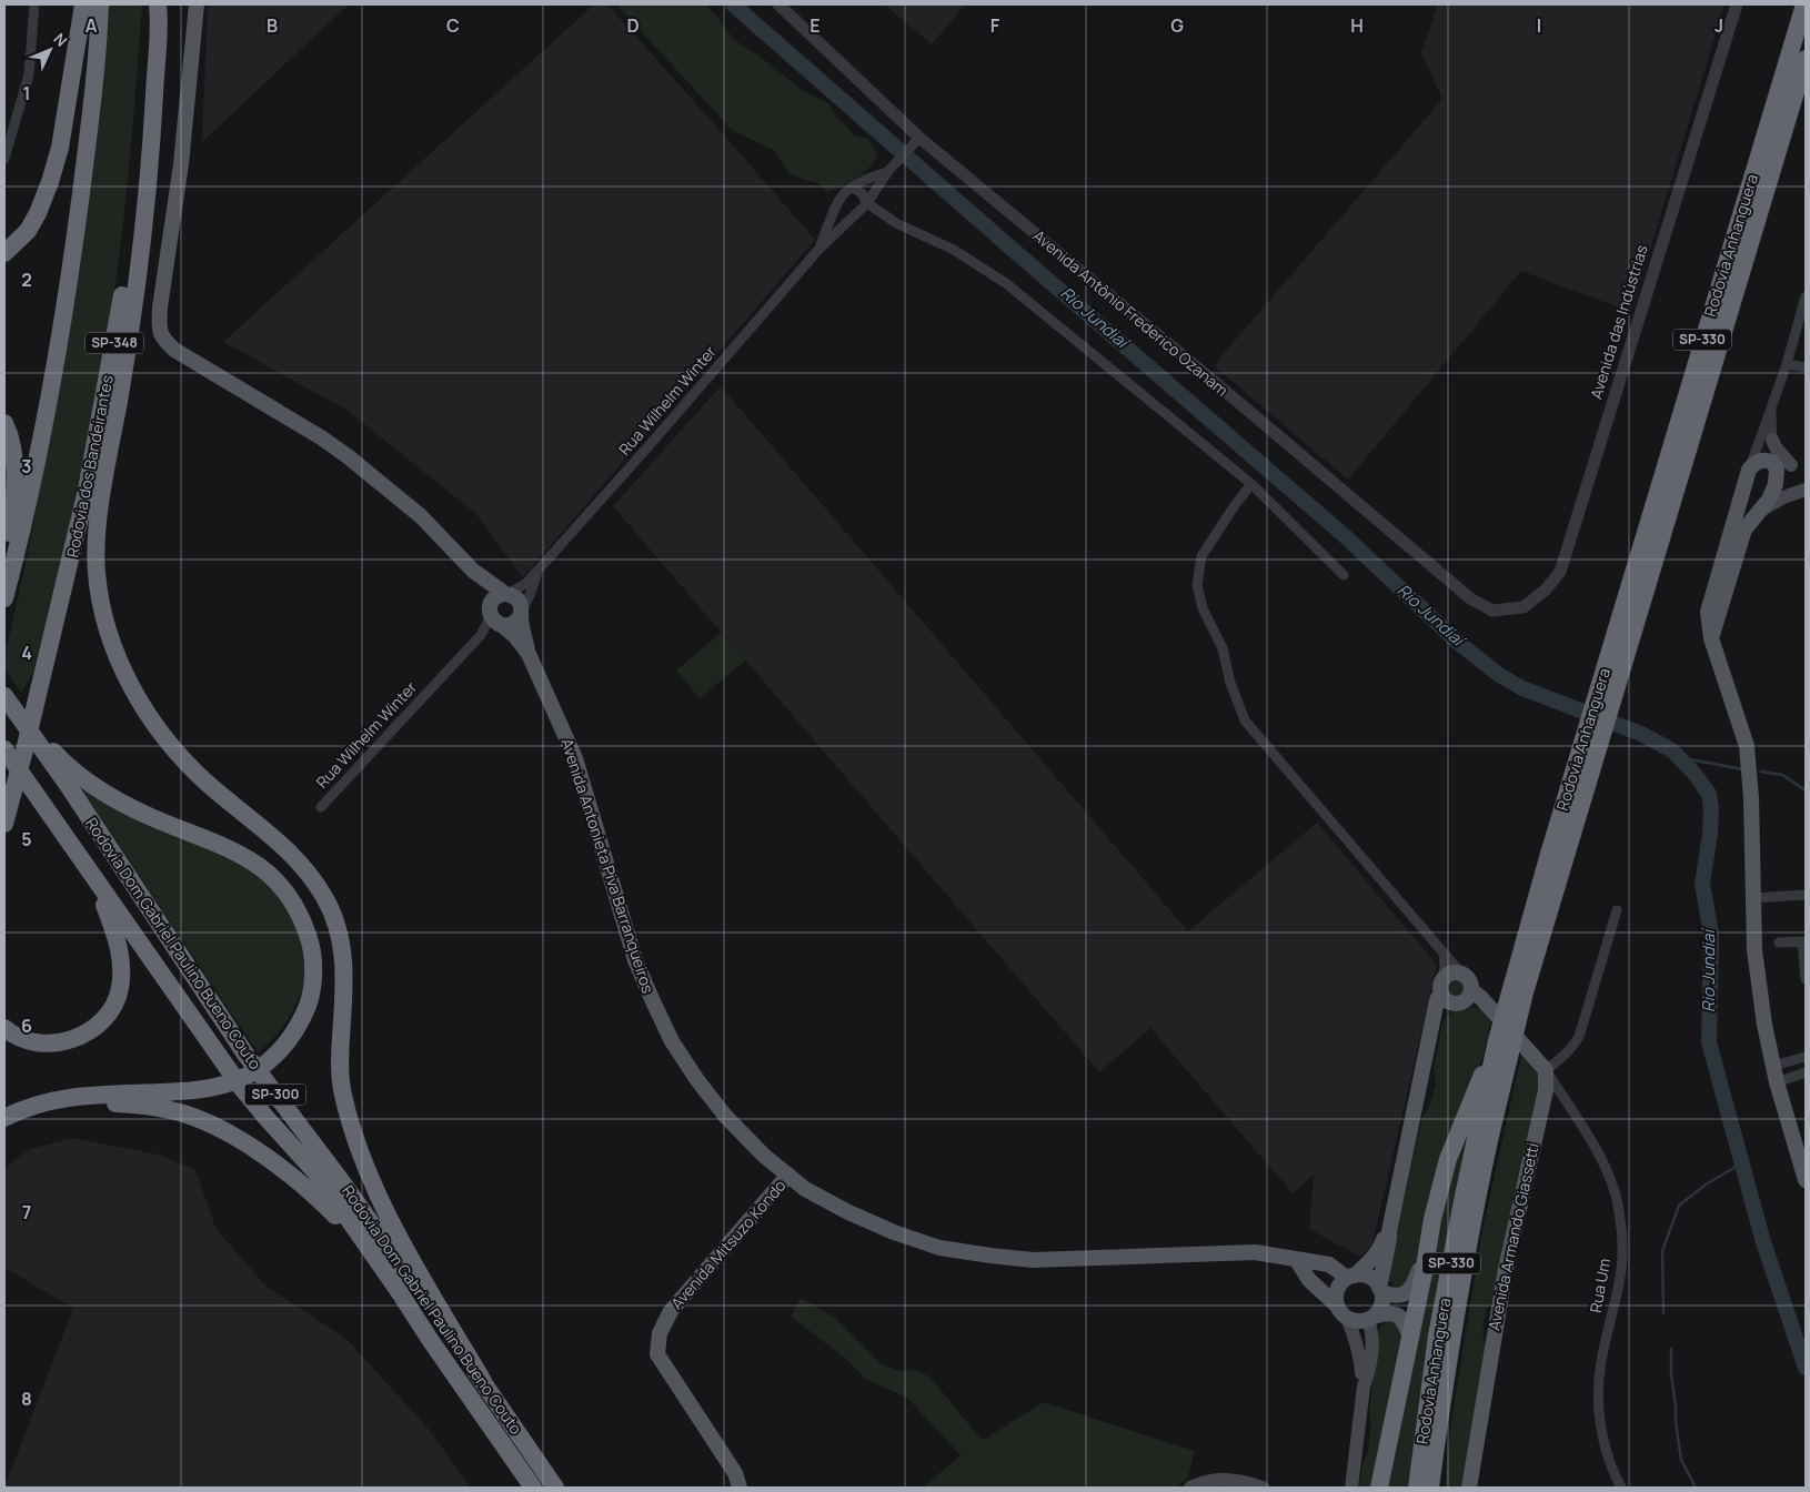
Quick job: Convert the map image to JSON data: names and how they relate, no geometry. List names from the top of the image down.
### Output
{
  "streets": {
    "highway": [
      "Rodovia Anhanguera",
      "SP-330",
      "SP-348",
      "Rodovia dos Bandeirantes",
      "Rodovia Dom Gabriel Paulino Bueno Couto",
      "SP-300"
    ],
    "main road": ["Avenida Antonieta Piva Barranqueiros", "Avenida Armando Giassetti", "Avenida Mitsuzo Kondo"],
    "street": [
      "Avenida Antônio Frederico Ozanam",
      "Avenida das Indústrias",
      "Rua Wilhelm Winter",
      "Rua Um"
    ]
  },
  "crossings": [
    ["Avenida Antônio Frederico Ozanam", "Avenida das Indústrias"],
    ["Avenida Antonieta Piva Barranqueiros", "Avenida Mitsuzo Kondo"],
    ["Avenida Armando Giassetti", "Rua Um"]
  ],
  "water": ["Rio Jundiaí"],
  "north": "top right",
  "grid": {
    "columns": [
      "A",
      "B",
      "C",
      "D",
      "E",
      "F",
      "G",
      "H",
      "I",
      "J"
    ],
    "rows": [
      "1",
      "2",
      "3",
      "4",
      "5",
      "6",
      "7",
      "8"
    ]
  }
}
